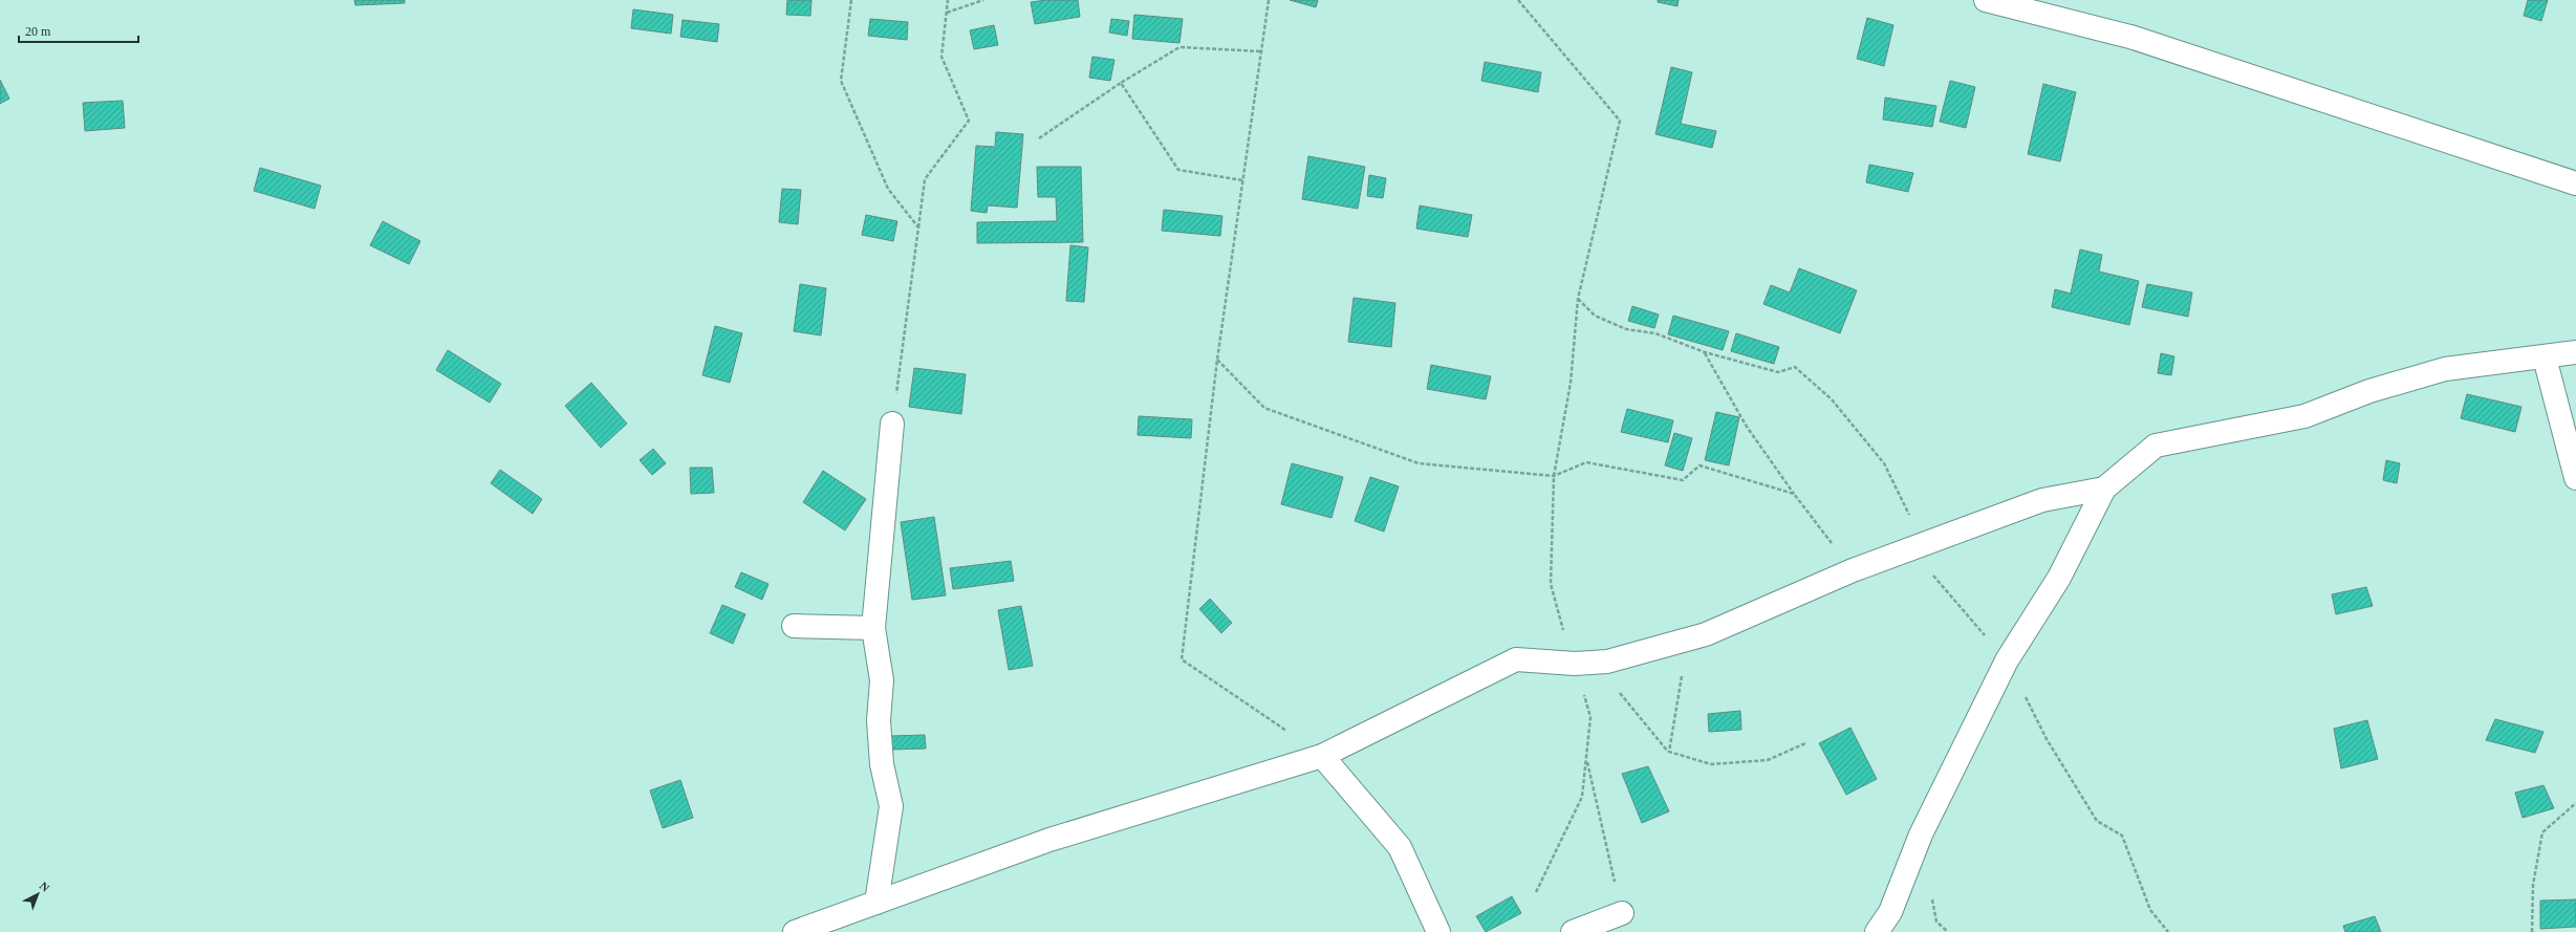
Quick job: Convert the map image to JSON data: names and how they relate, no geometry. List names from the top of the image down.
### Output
{
  "scale_bar": "20 m",
  "north": "top right"
}
